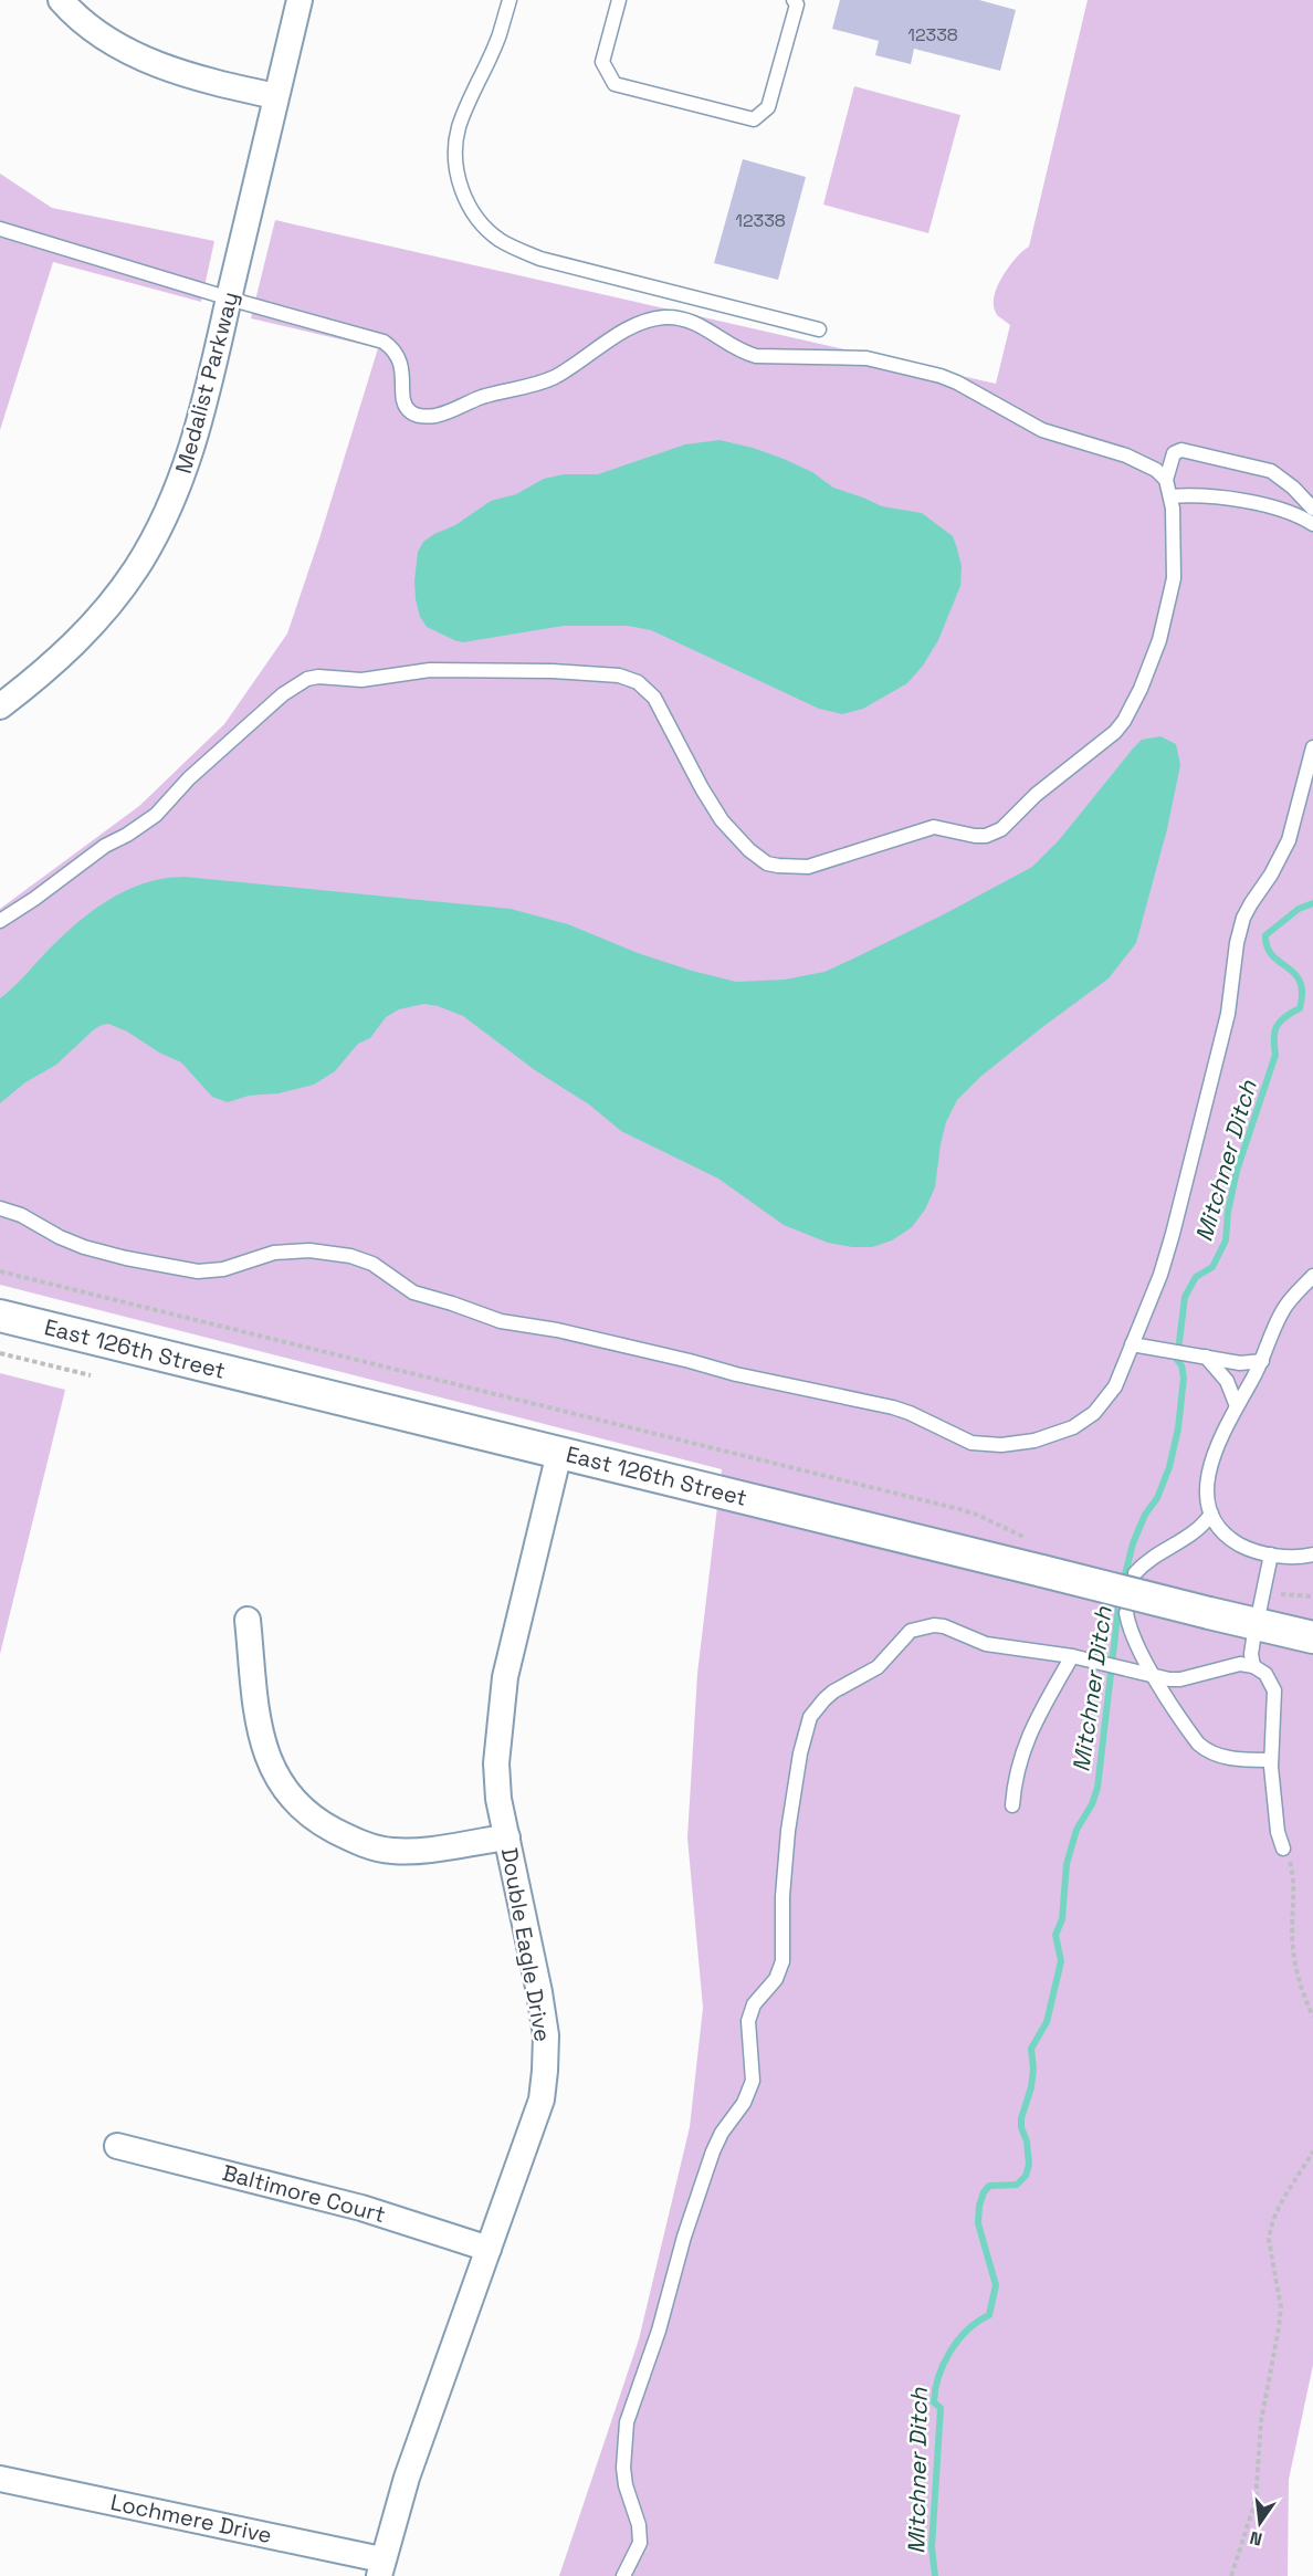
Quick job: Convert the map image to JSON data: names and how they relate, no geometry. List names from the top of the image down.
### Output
{
  "streets": {
    "street": [
      "Medalist Parkway",
      "East 126th Street",
      "Double Eagle Drive",
      "Baltimore Court",
      "Lochmere Drive"
    ]
  },
  "crossings": [
    ["East 126th Street", "Double Eagle Drive"],
    ["Double Eagle Drive", "Baltimore Court"],
    ["Double Eagle Drive", "Lochmere Drive"]
  ],
  "water": ["Mitchner Ditch"],
  "house_numbers": ["12338", "12338"],
  "north": "bottom"
}
